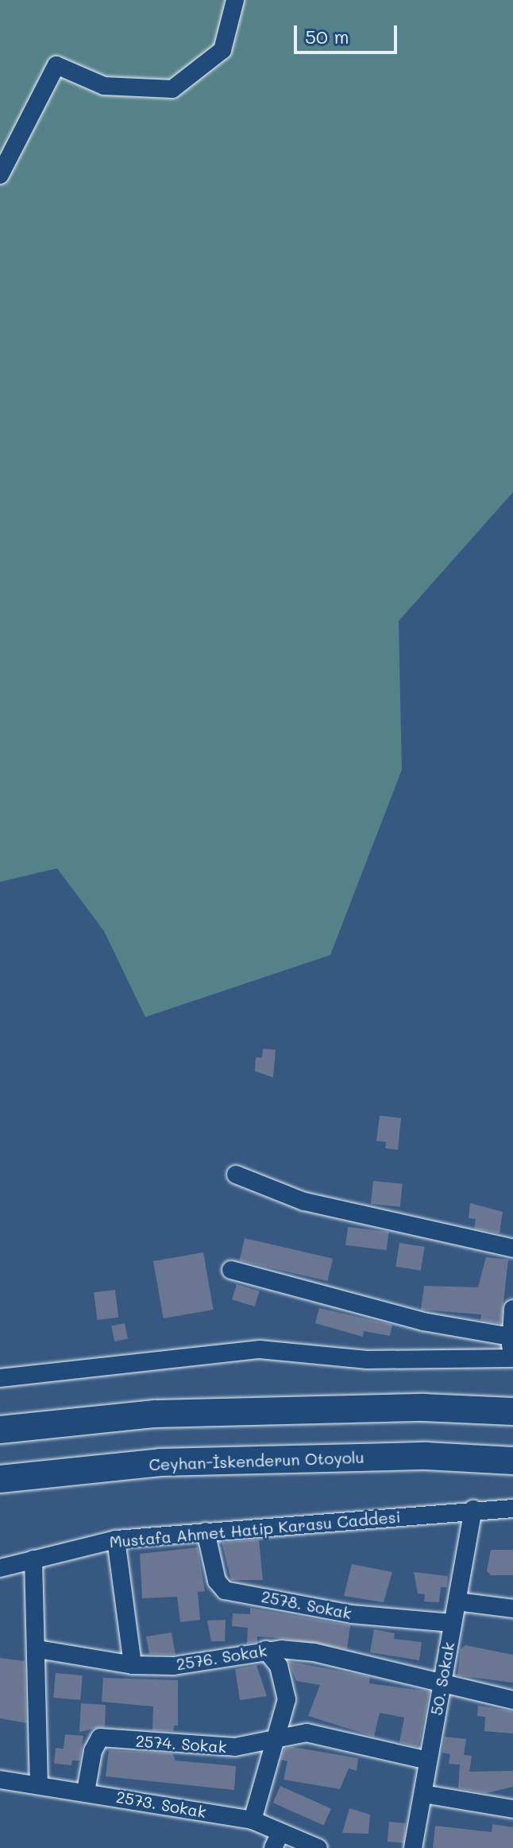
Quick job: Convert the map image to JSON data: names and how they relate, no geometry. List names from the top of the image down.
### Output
{
  "streets": {
    "highway": ["Ceyhan-İskenderun Otoyolu"],
    "street": [
      "Mustafa Ahmet Hatip Karasu Caddesi",
      "2578. Sokak",
      "2576. Sokak",
      "50. Sokak",
      "2574. Sokak",
      "2573. Sokak"
    ]
  },
  "crossings": [
    ["Mustafa Ahmet Hatip Karasu Caddesi", "2578. Sokak"],
    ["Mustafa Ahmet Hatip Karasu Caddesi", "50. Sokak"],
    ["2578. Sokak", "50. Sokak"],
    ["2576. Sokak", "50. Sokak"],
    ["50. Sokak", "2574. Sokak"],
    ["2574. Sokak", "2573. Sokak"]
  ],
  "scale_bar": "50 m"
}
